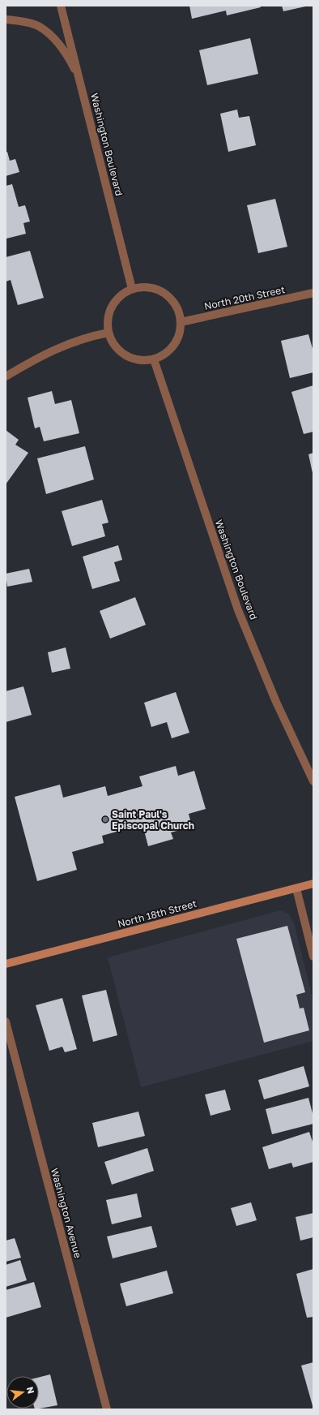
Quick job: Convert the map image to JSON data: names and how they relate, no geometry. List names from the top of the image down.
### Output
{
  "streets": {
    "main road": ["North 18th Street"],
    "street": ["Washington Boulevard", "North 20th Street", "Washington Avenue"]
  },
  "crossings": [
    ["Washington Boulevard", "North 20th Street"]
  ],
  "places": ["Saint Paul's Episcopal Church"],
  "north": "right"
}
